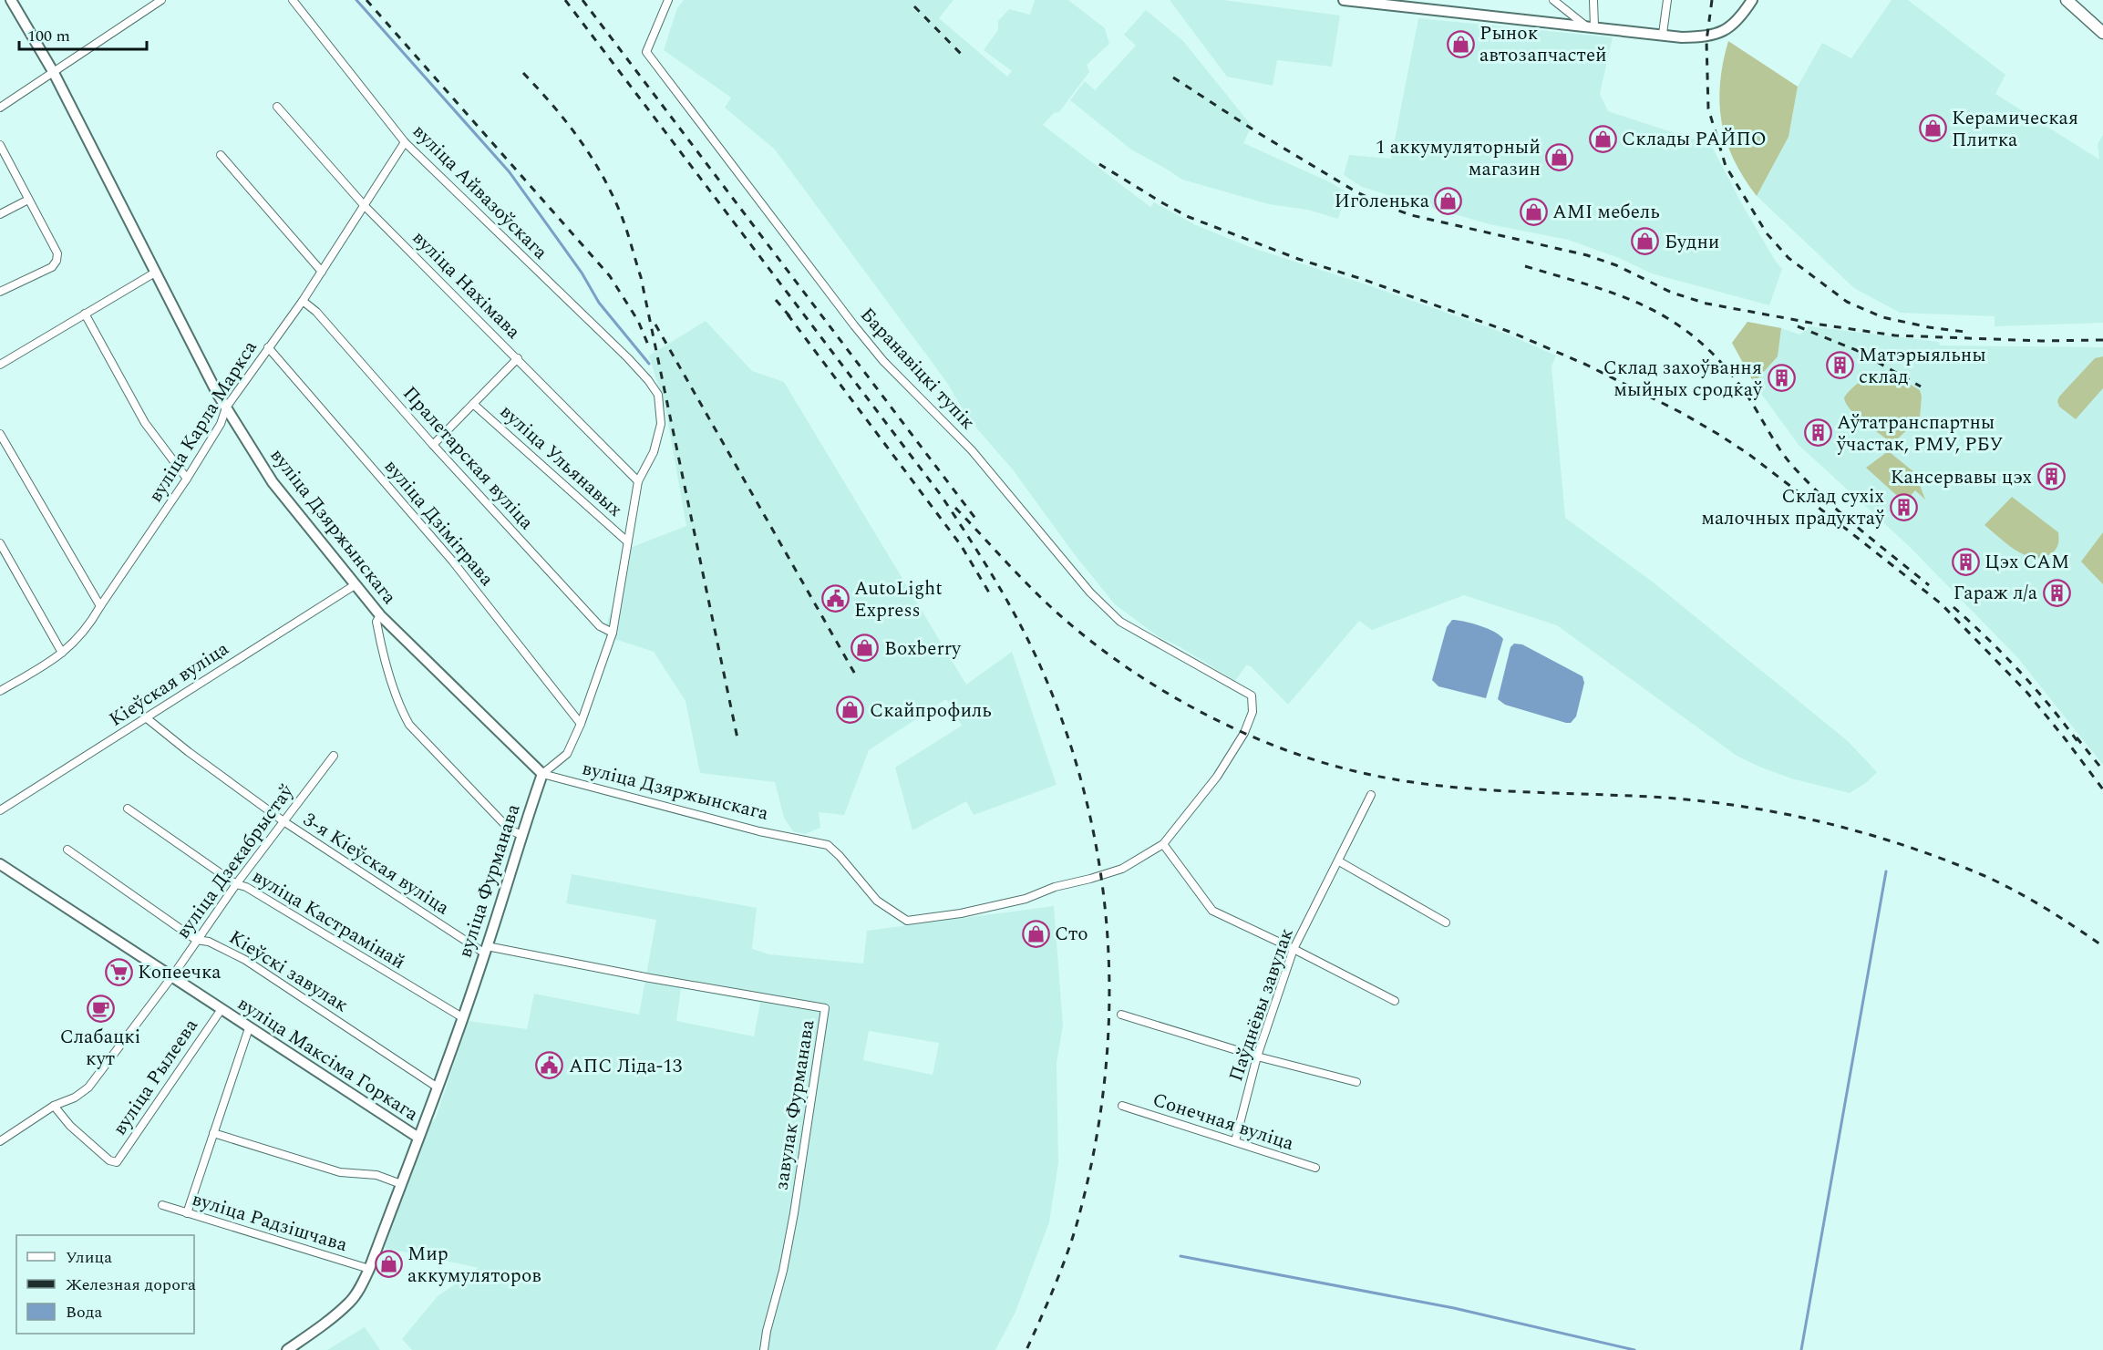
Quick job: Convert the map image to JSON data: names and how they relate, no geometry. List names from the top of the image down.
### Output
{
  "streets": {
    "street": [
      "вуліца Айвазоўскага",
      "вуліца Нахімава",
      "Баранавіцкі тупік",
      "вуліца Карла Маркса",
      "Пралетарская вуліца",
      "вуліца Ульянавых",
      "вуліца Дзімітрава",
      "вуліца Дзяржынскага",
      "Кіеўская вуліца",
      "вуліца Дзекабрыстаў",
      "3-я Кіеўская вуліца",
      "вуліца Фурманава",
      "вуліца Кастрамінай",
      "Кіеўскі завулак",
      "Паўднёвы завулак",
      "вуліца Максіма Горкага",
      "вуліца Рылеева",
      "завулак Фурманава",
      "Сонечная вуліца",
      "вуліца Радзішчава"
    ]
  },
  "crossings": [
    ["вуліца Айвазоўскага", "вуліца Нахімава"],
    ["вуліца Айвазоўскага", "вуліца Карла Маркса"],
    ["вуліца Нахімава", "вуліца Карла Маркса"],
    ["Баранавіцкі тупік", "вуліца Дзяржынскага"],
    ["вуліца Карла Маркса", "Пралетарская вуліца"],
    ["вуліца Карла Маркса", "вуліца Дзімітрава"],
    ["вуліца Карла Маркса", "вуліца Дзяржынскага"],
    ["вуліца Дзяржынскага", "Кіеўская вуліца"],
    ["вуліца Дзяржынскага", "вуліца Фурманава"],
    ["Кіеўская вуліца", "3-я Кіеўская вуліца"],
    ["вуліца Дзекабрыстаў", "3-я Кіеўская вуліца"],
    ["вуліца Дзекабрыстаў", "вуліца Кастрамінай"],
    ["вуліца Дзекабрыстаў", "Кіеўскі завулак"],
    ["вуліца Дзекабрыстаў", "вуліца Максіма Горкага"],
    ["вуліца Дзекабрыстаў", "вуліца Рылеева"],
    ["3-я Кіеўская вуліца", "вуліца Фурманава"],
    ["3-я Кіеўская вуліца", "завулак Фурманава"],
    ["вуліца Фурманава", "вуліца Кастрамінай"],
    ["вуліца Фурманава", "Кіеўскі завулак"],
    ["вуліца Фурманава", "вуліца Максіма Горкага"],
    ["вуліца Фурманава", "завулак Фурманава"],
    ["вуліца Фурманава", "вуліца Радзішчава"],
    ["Паўднёвы завулак", "Сонечная вуліца"],
    ["вуліца Максіма Горкага", "вуліца Рылеева"]
  ],
  "places": {
    "shop": [
      "Рынок автозапчастей",
      "Керамическая Плитка",
      "Склады РАЙПО",
      "1 аккумуляторный магазин",
      "Иголенька",
      "AMI мебель",
      "Будни",
      "Boxberry",
      "Скайпрофиль",
      "Сто",
      "Мир аккумуляторов"
    ],
    "building": [
      "Матэрыяльны склад",
      "Склад захоўвання мыйных сродкаў",
      "Аўтатранспартны ўчастак, РМУ, РБУ",
      "Кансервавы цэх",
      "Склад сухіх малочных прадуктаў",
      "Цэх САМ",
      "Гараж л/а"
    ],
    "public building": ["AutoLight Express", "АПС Ліда-13"],
    "supermarket": ["Копеечка"],
    "cafe": ["Слабацкі кут"]
  },
  "legend": ["Улица", "Железная дорога", "Вода"],
  "scale_bar": "100 m"
}
